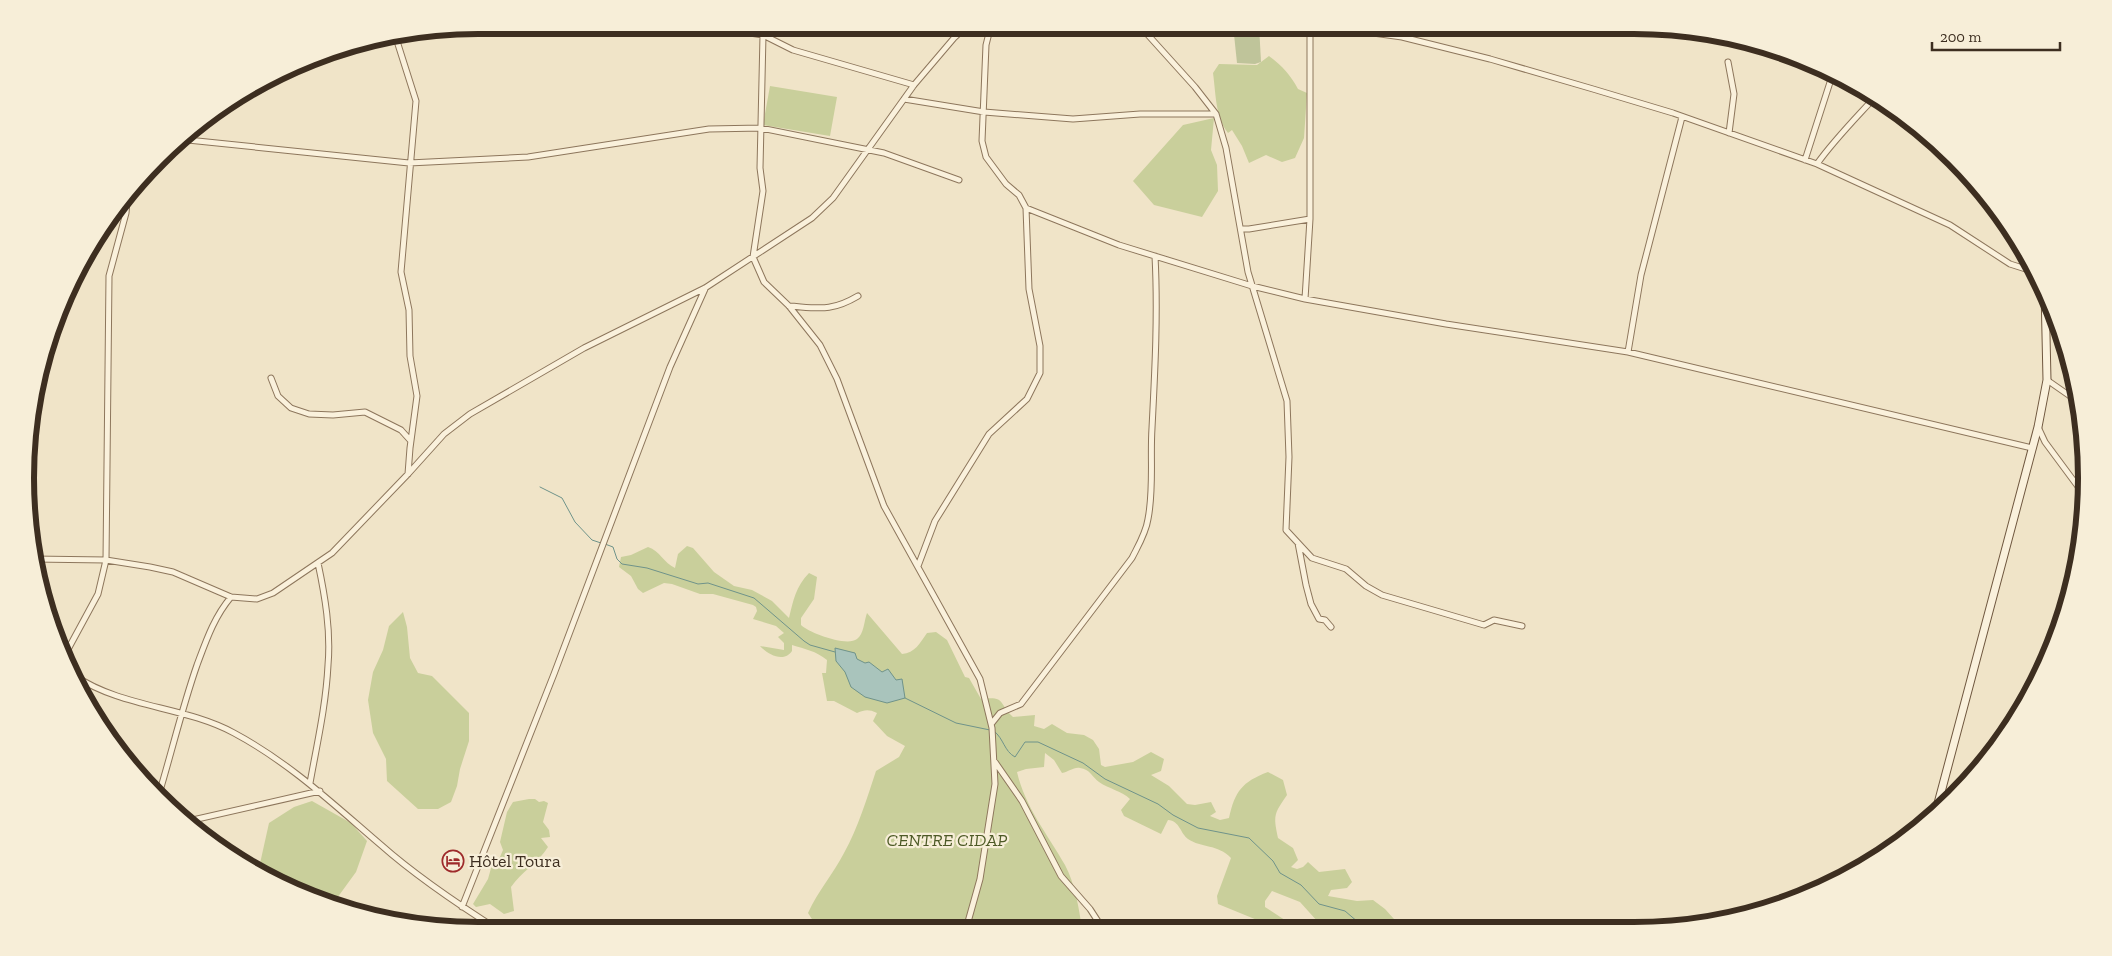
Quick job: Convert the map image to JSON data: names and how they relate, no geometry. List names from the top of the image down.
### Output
{
  "parks": ["CENTRE CIDAP"],
  "places": {
    "hotel": ["Hôtel Toura"]
  },
  "scale_bar": "200 m"
}
